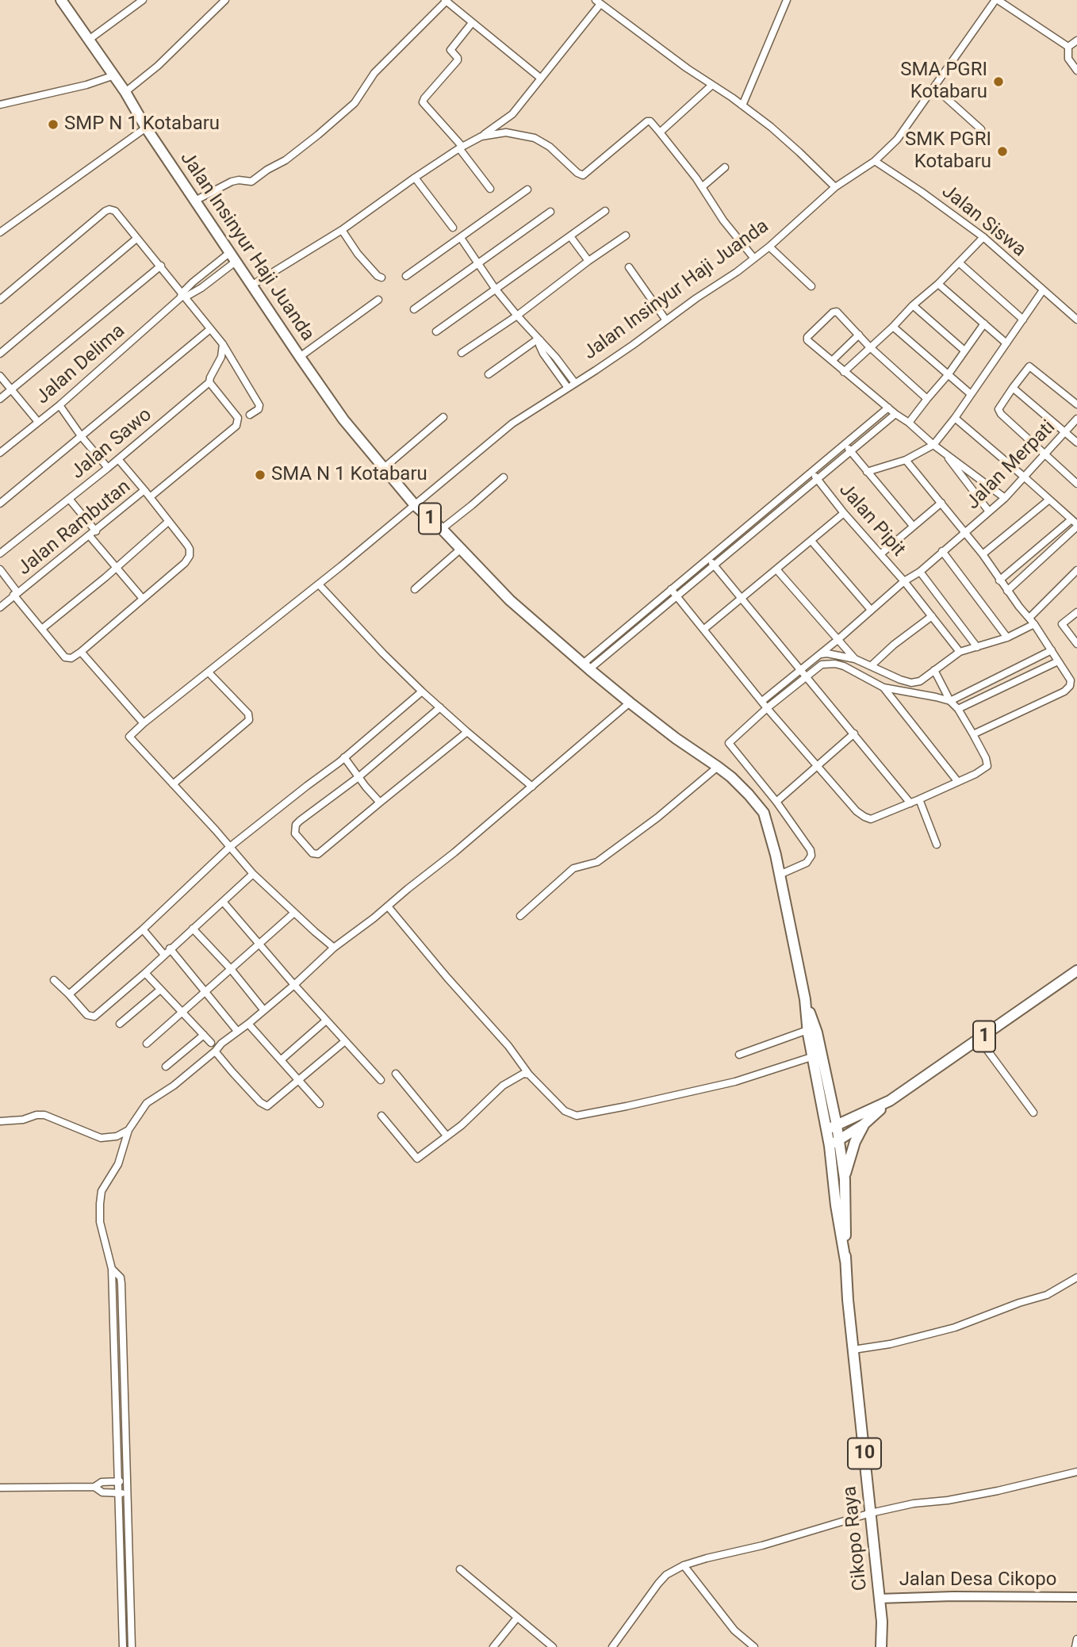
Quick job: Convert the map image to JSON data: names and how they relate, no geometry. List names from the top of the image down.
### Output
{
  "streets": {
    "highway": [
      "Jalan Insinyur Haji Juanda",
      "1",
      "10",
      "Cikopo Raya"
    ],
    "main road": ["Jalan Desa Cikopo"],
    "street": [
      "Jalan Siswa",
      "Jalan Delima",
      "Jalan Sawo",
      "Jalan Merpati",
      "Jalan Pipit",
      "Jalan Rambutan"
    ]
  },
  "crossings": [
    ["Jalan Siswa", "Jalan Insinyur Haji Juanda"],
    ["Jalan Insinyur Haji Juanda", "Jalan Delima"],
    ["Jalan Insinyur Haji Juanda", "1"],
    ["Jalan Insinyur Haji Juanda", "10"],
    ["Jalan Sawo", "Jalan Rambutan"],
    ["Jalan Merpati", "Jalan Pipit"],
    ["1", "10"],
    ["1", "Cikopo Raya"],
    ["10", "Cikopo Raya"],
    ["Cikopo Raya", "Jalan Desa Cikopo"]
  ],
  "places": [
    "SMA PGRI Kotabaru",
    "SMP N 1 Kotabaru",
    "SMK PGRI Kotabaru",
    "SMA N 1 Kotabaru"
  ]
}
